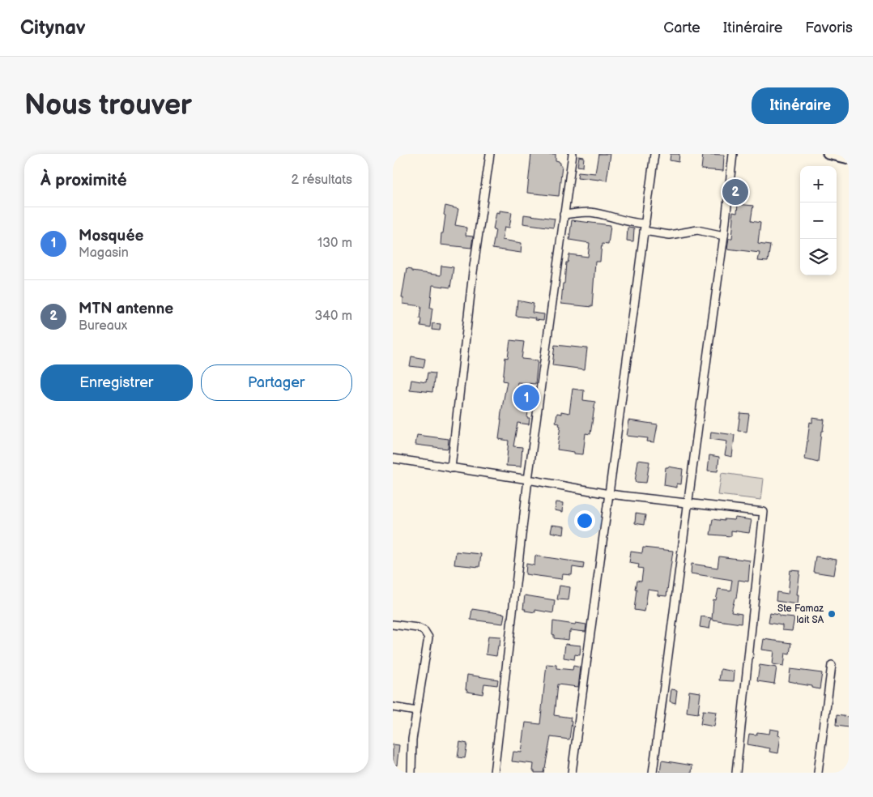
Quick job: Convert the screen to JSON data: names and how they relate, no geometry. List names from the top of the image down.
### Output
{
  "places": ["Ste Famaz lait SA"],
  "page": {
    "header": "Citynav",
    "nav": ["Carte", "Itinéraire", "Favoris"],
    "buttons": [
      "Itinéraire",
      ["Enregistrer", "Partager"]
    ],
    "title": "Nous trouver",
    "heading": ["À proximité", "2 résultats"],
    "map_buttons": ["+", "−"],
    "pins": ["2", "1"],
    "list": [
      {
        "mark": "1",
        "name": "Mosquée",
        "note": "Magasin",
        "value": "130 m"
      },
      {
        "mark": "2",
        "name": "MTN antenne",
        "note": "Bureaux",
        "value": "340 m"
      }
    ]
  }
}
